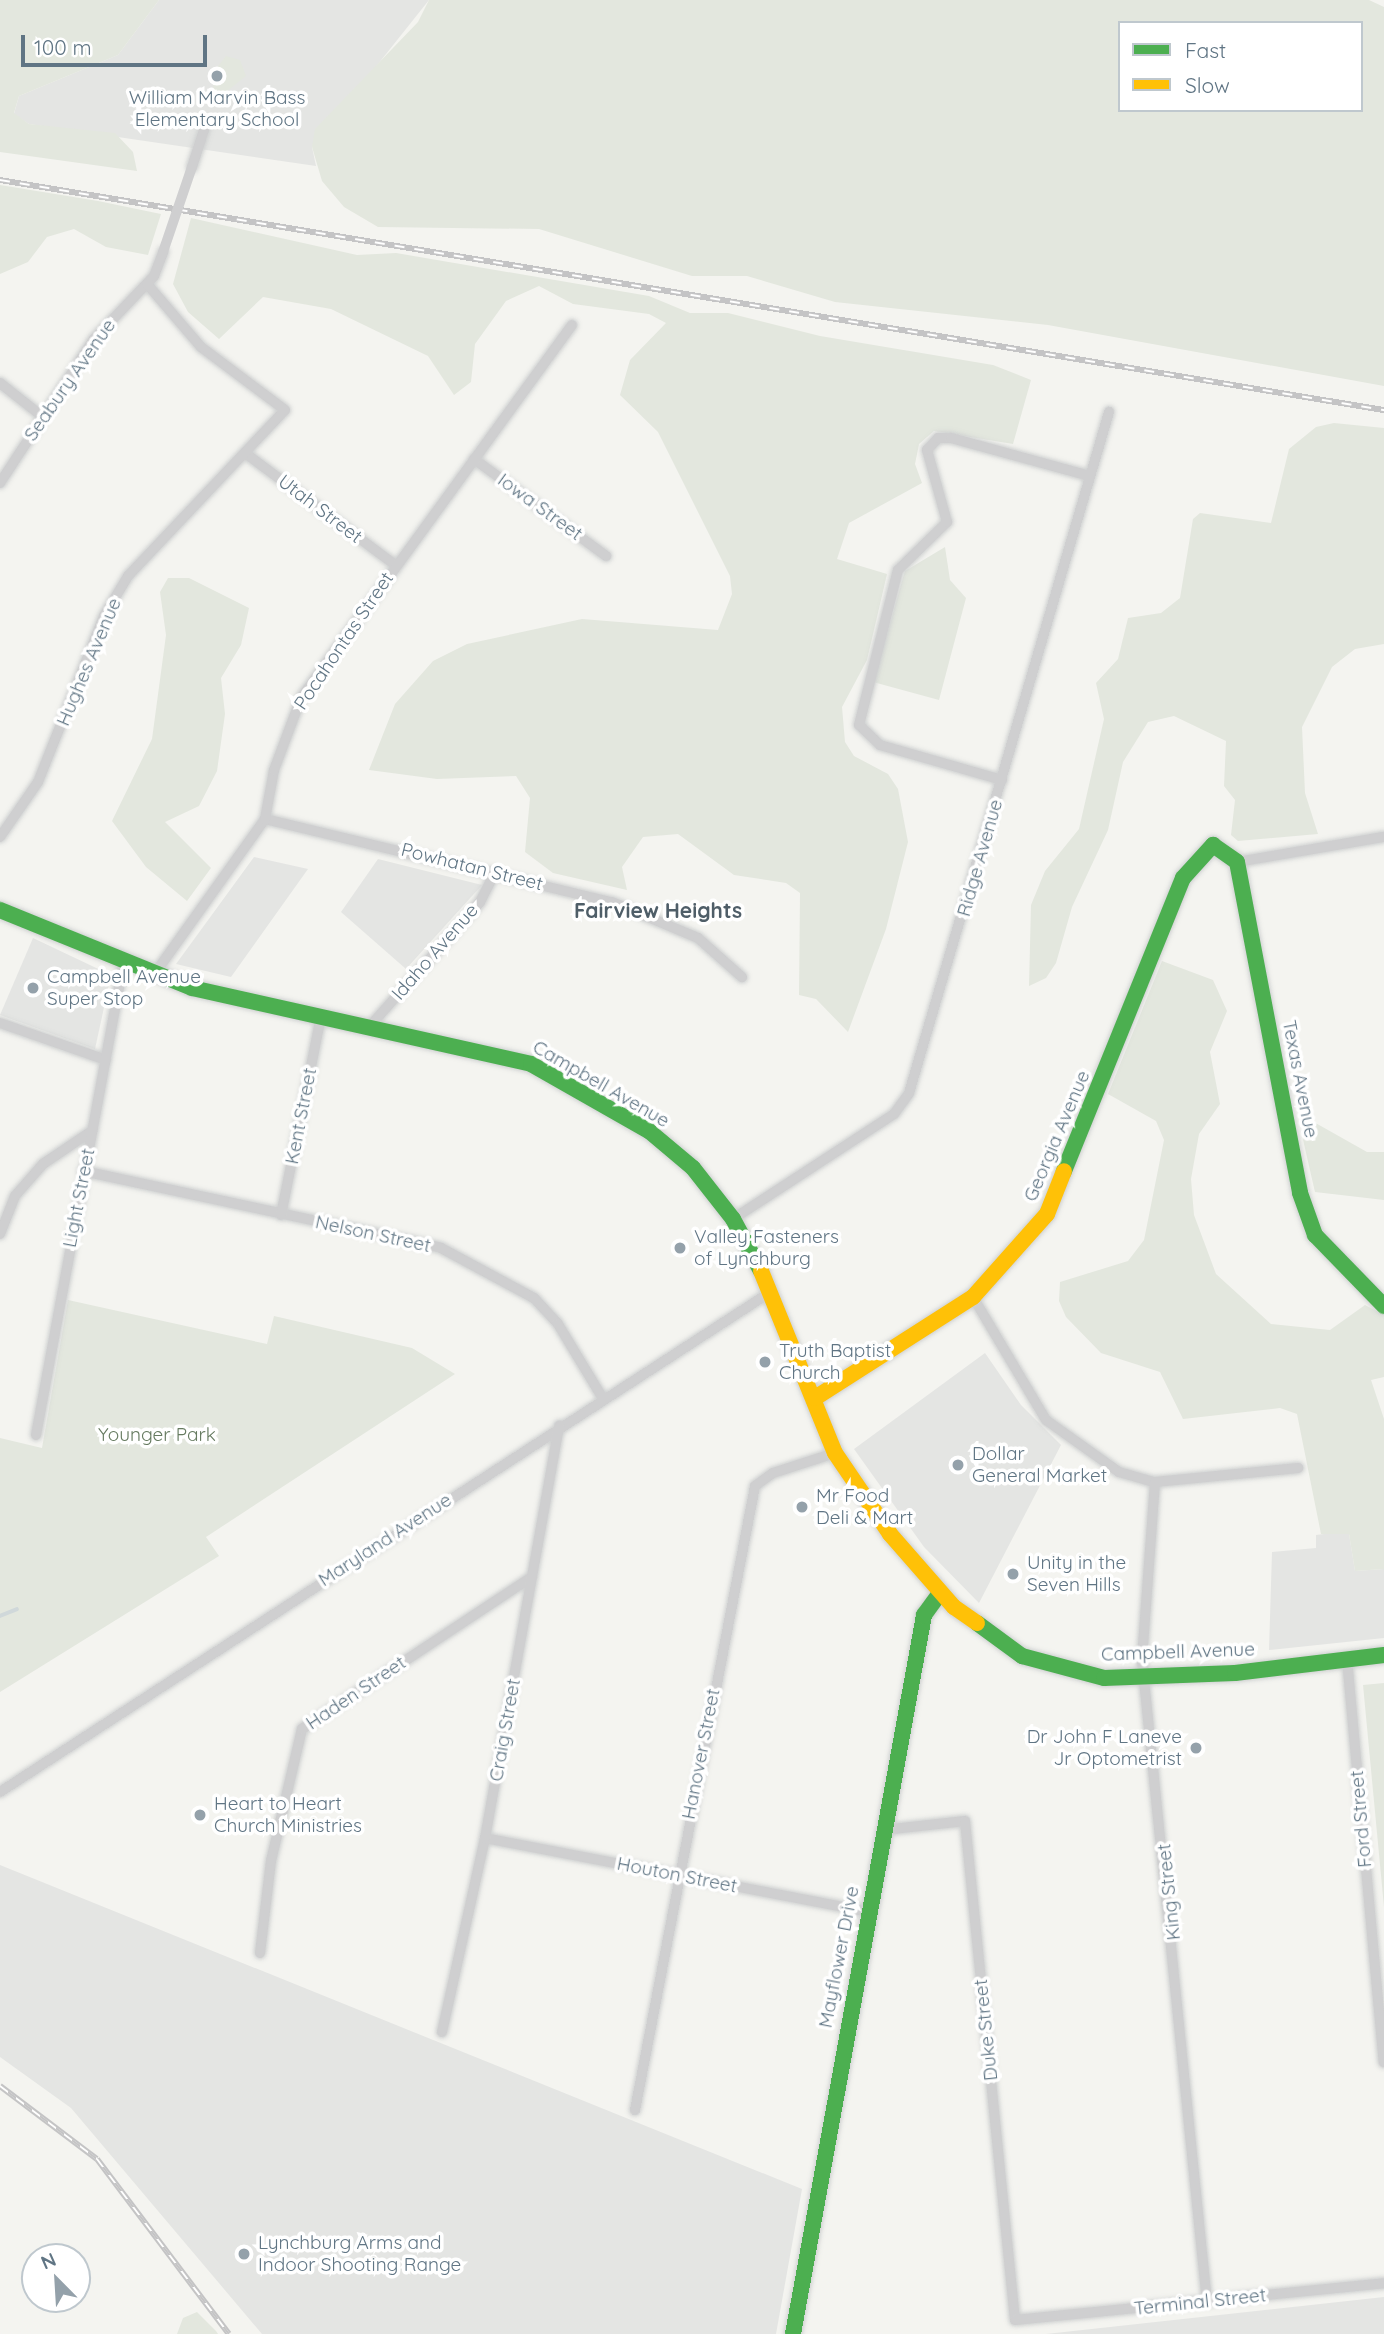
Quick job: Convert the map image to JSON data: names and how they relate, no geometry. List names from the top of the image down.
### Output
{
  "streets": {
    "street": [
      "Seabury Avenue",
      "Iowa Street",
      "Utah Street",
      "Pocahontas Street",
      "Hughes Avenue",
      "Ridge Avenue",
      "Powhatan Street",
      "Idaho Avenue",
      "Texas Avenue",
      "Campbell Avenue",
      "Kent Street",
      "Georgia Avenue",
      "Light Street",
      "Nelson Street",
      "Maryland Avenue",
      "Haden Street",
      "Craig Street",
      "Hanover Street",
      "Ford Street",
      "Houton Street",
      "King Street",
      "Mayflower Drive",
      "Duke Street",
      "Terminal Street"
    ]
  },
  "crossings": [
    ["Seabury Avenue", "Hughes Avenue"],
    ["Iowa Street", "Pocahontas Street"],
    ["Utah Street", "Pocahontas Street"],
    ["Utah Street", "Hughes Avenue"],
    ["Pocahontas Street", "Powhatan Street"],
    ["Pocahontas Street", "Campbell Avenue"],
    ["Ridge Avenue", "Campbell Avenue"],
    ["Powhatan Street", "Idaho Avenue"],
    ["Idaho Avenue", "Campbell Avenue"],
    ["Texas Avenue", "Georgia Avenue"],
    ["Campbell Avenue", "Kent Street"],
    ["Campbell Avenue", "Georgia Avenue"],
    ["Campbell Avenue", "Light Street"],
    ["Campbell Avenue", "Maryland Avenue"],
    ["Campbell Avenue", "Hanover Street"],
    ["Campbell Avenue", "Ford Street"],
    ["Campbell Avenue", "King Street"],
    ["Campbell Avenue", "Mayflower Drive"],
    ["Kent Street", "Nelson Street"],
    ["Light Street", "Nelson Street"],
    ["Nelson Street", "Maryland Avenue"],
    ["Maryland Avenue", "Craig Street"],
    ["Haden Street", "Craig Street"],
    ["Craig Street", "Houton Street"],
    ["Hanover Street", "Houton Street"],
    ["Houton Street", "Mayflower Drive"],
    ["King Street", "Terminal Street"],
    ["Mayflower Drive", "Duke Street"],
    ["Duke Street", "Terminal Street"]
  ],
  "districts": ["Fairview Heights"],
  "parks": ["Younger Park"],
  "places": [
    "William Marvin Bass Elementary School",
    "Campbell Avenue Super Stop",
    "Valley Fasteners of Lynchburg",
    "Truth Baptist Church",
    "Dollar General Market",
    "Mr Food Deli & Mart",
    "Unity in the Seven Hills",
    "Dr John F Laneve Jr Optometrist",
    "Heart to Heart Church Ministries",
    "Lynchburg Arms and Indoor Shooting Range"
  ],
  "legend": ["Fast", "Slow"],
  "scale_bar": "100 m",
  "north": "top left"
}
